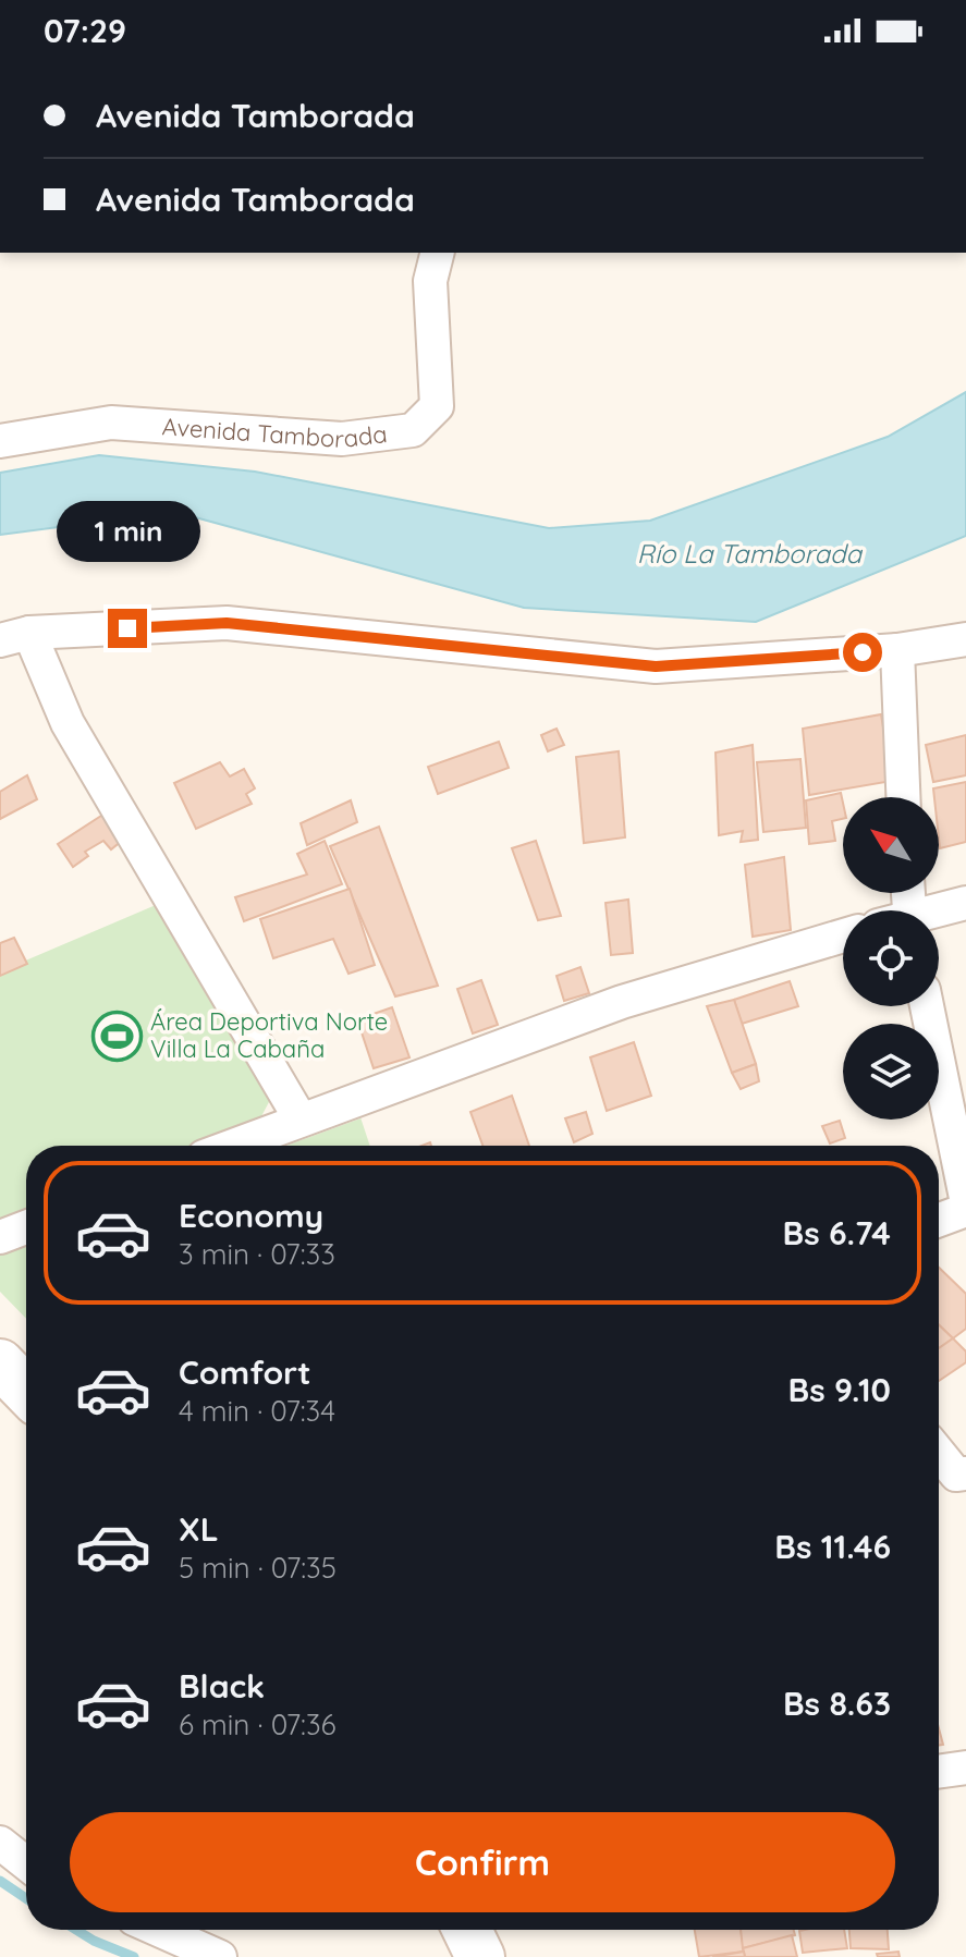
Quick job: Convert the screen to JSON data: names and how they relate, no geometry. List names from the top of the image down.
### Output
{
  "streets": {
    "street": ["Avenida Tamborada"]
  },
  "water": ["Río La Tamborada"],
  "places": {
    "sports": ["Área Deportiva Norte Villa La Cabaña"]
  },
  "north": "top left",
  "page": {
    "status": "07:29",
    "banner": ["Avenida Tamborada", "Avenida Tamborada"],
    "bubble": "1 min",
    "list": [
      {
        "name": "Economy",
        "note": "3 min · 07:33",
        "value": "Bs 6.74"
      },
      {
        "name": "Comfort",
        "note": "4 min · 07:34",
        "value": "Bs 9.10"
      },
      {
        "name": "XL",
        "note": "5 min · 07:35",
        "value": "Bs 11.46"
      },
      {
        "name": "Black",
        "note": "6 min · 07:36",
        "value": "Bs 8.63"
      }
    ],
    "buttons": "Confirm"
  }
}
